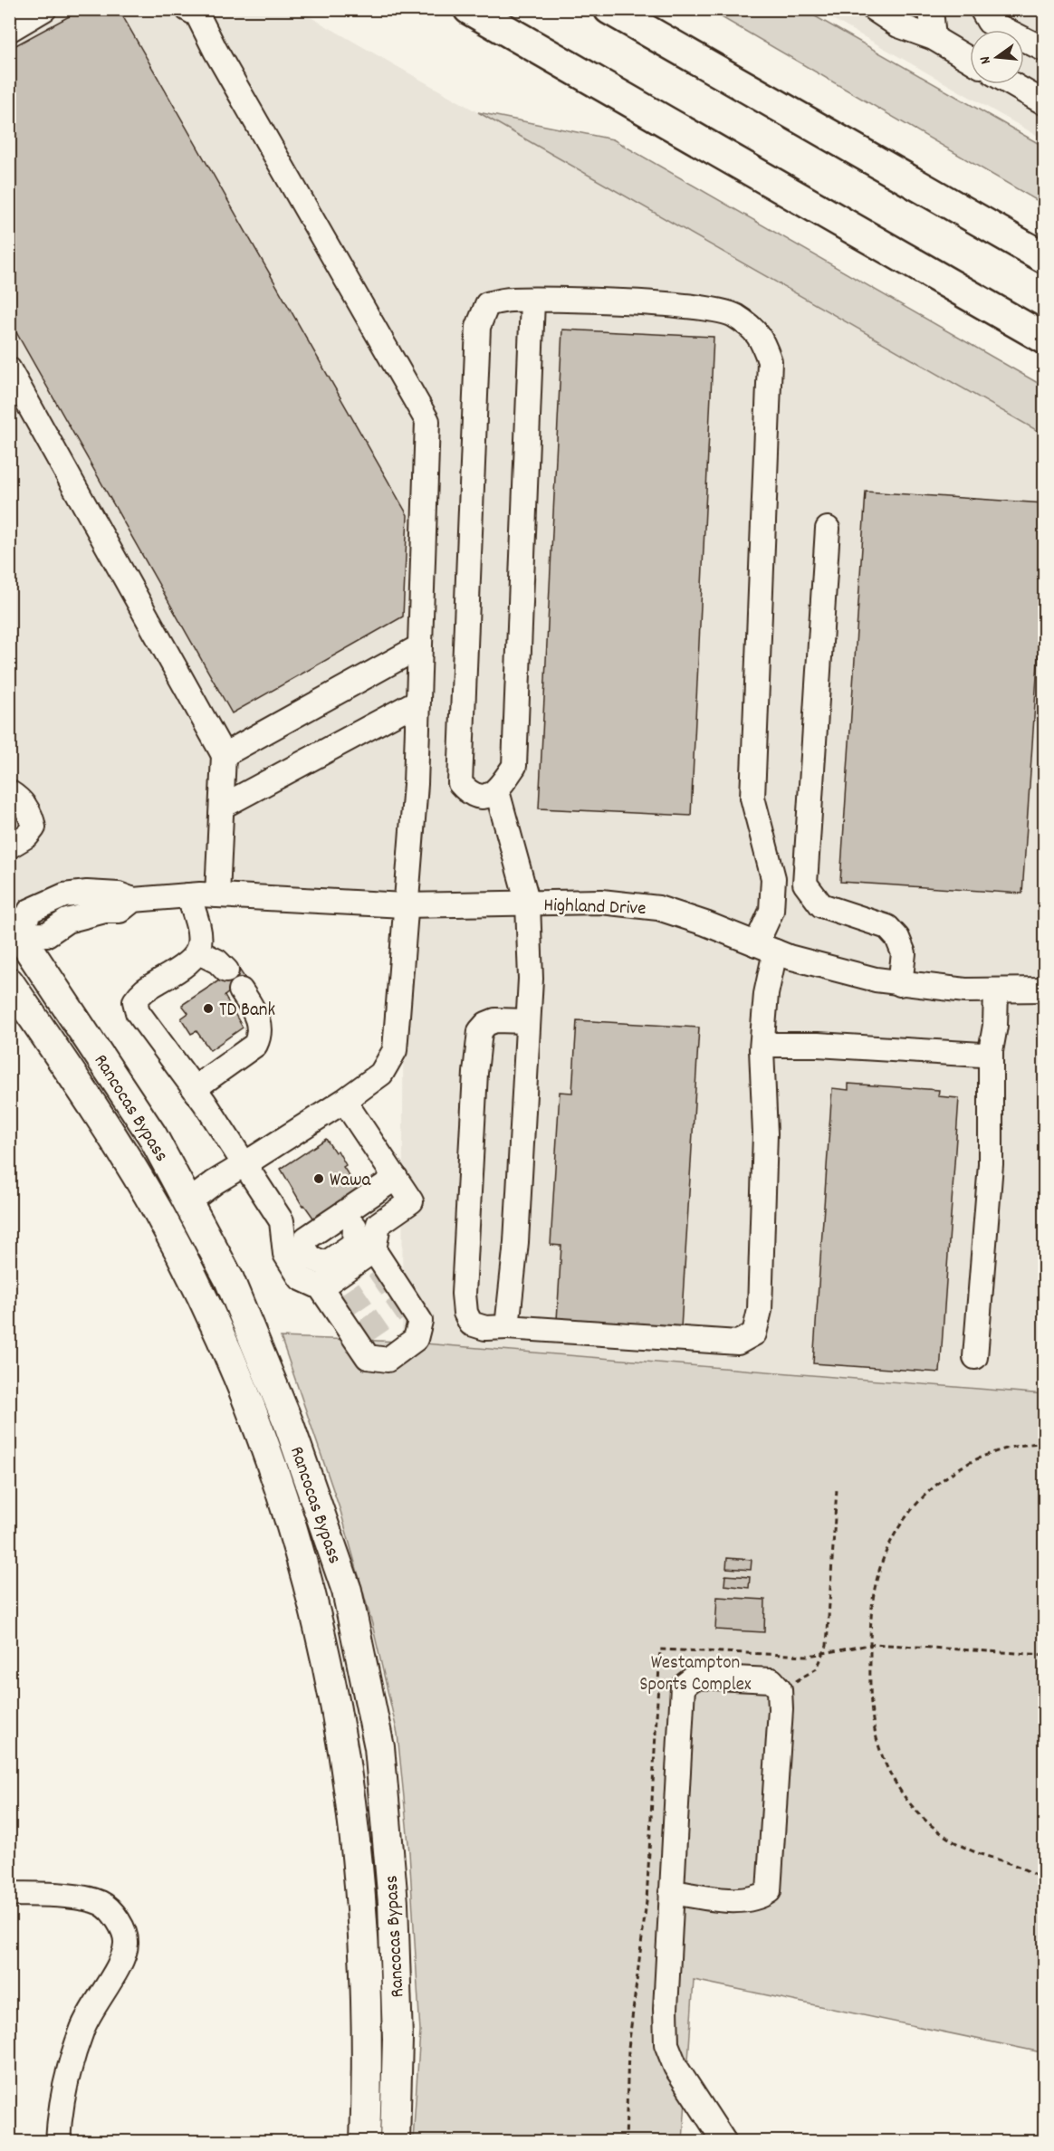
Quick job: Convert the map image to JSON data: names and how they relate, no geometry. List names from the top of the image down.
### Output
{
  "streets": {
    "main road": ["Rancocas Bypass"],
    "street": ["Highland Drive"]
  },
  "crossings": [
    ["Highland Drive", "Rancocas Bypass"]
  ],
  "parks": ["Westampton Sports Complex"],
  "places": ["TD Bank", "Wawa"],
  "north": "left"
}
